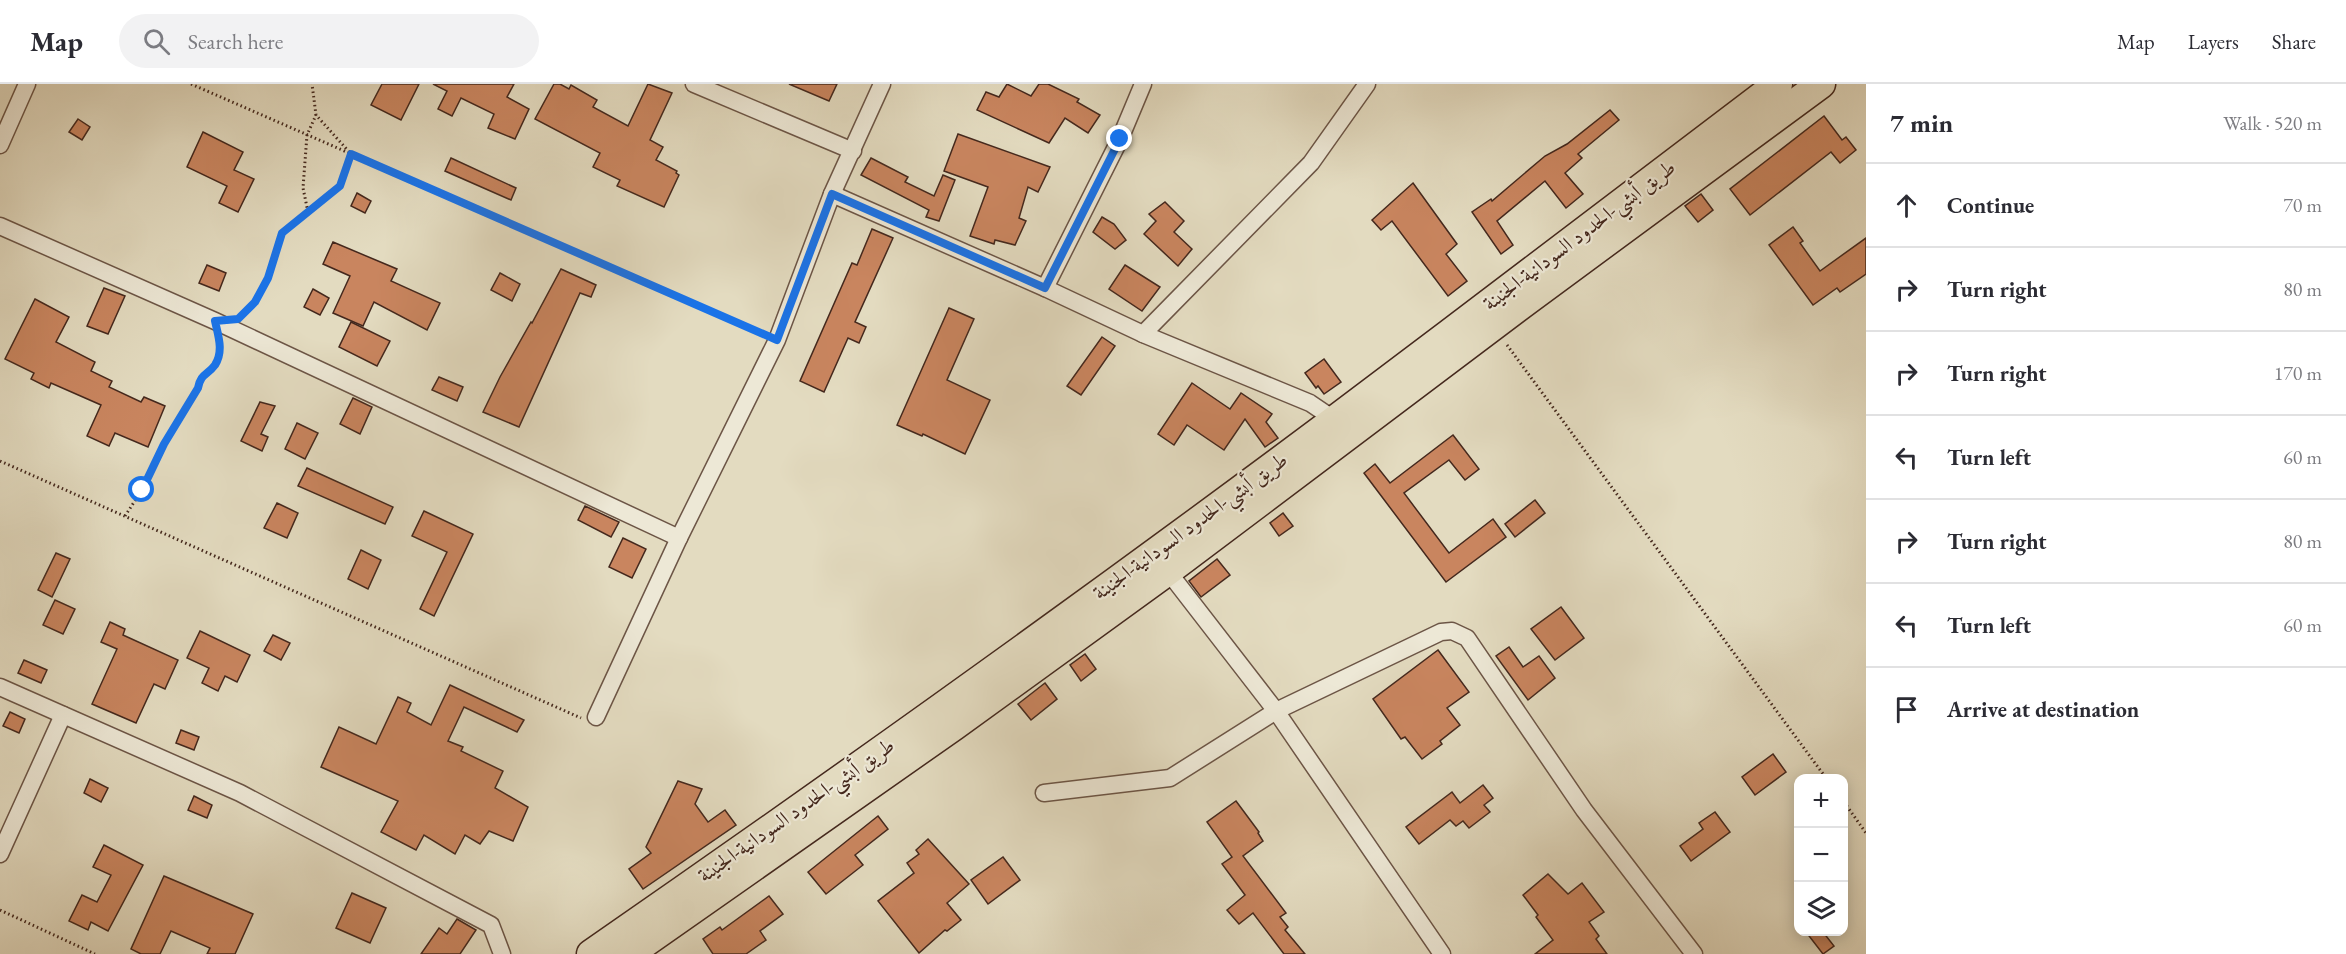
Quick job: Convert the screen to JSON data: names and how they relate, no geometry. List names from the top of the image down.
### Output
{
  "streets": {
    "highway": ["طريق أبشي-الحدود السودانية-الجنينة"]
  },
  "page": {
    "header": "Map",
    "search": "Search here",
    "nav": ["Map", "Layers", "Share"],
    "heading": ["7 min", "Walk · 520 m"],
    "list": [
      ["Continue", "70 m"],
      ["Turn right", "80 m"],
      ["Turn right", "170 m"],
      ["Turn left", "60 m"],
      ["Turn right", "80 m"],
      ["Turn left", "60 m"],
      "Arrive at destination"
    ],
    "map_buttons": ["+", "−"]
  }
}
